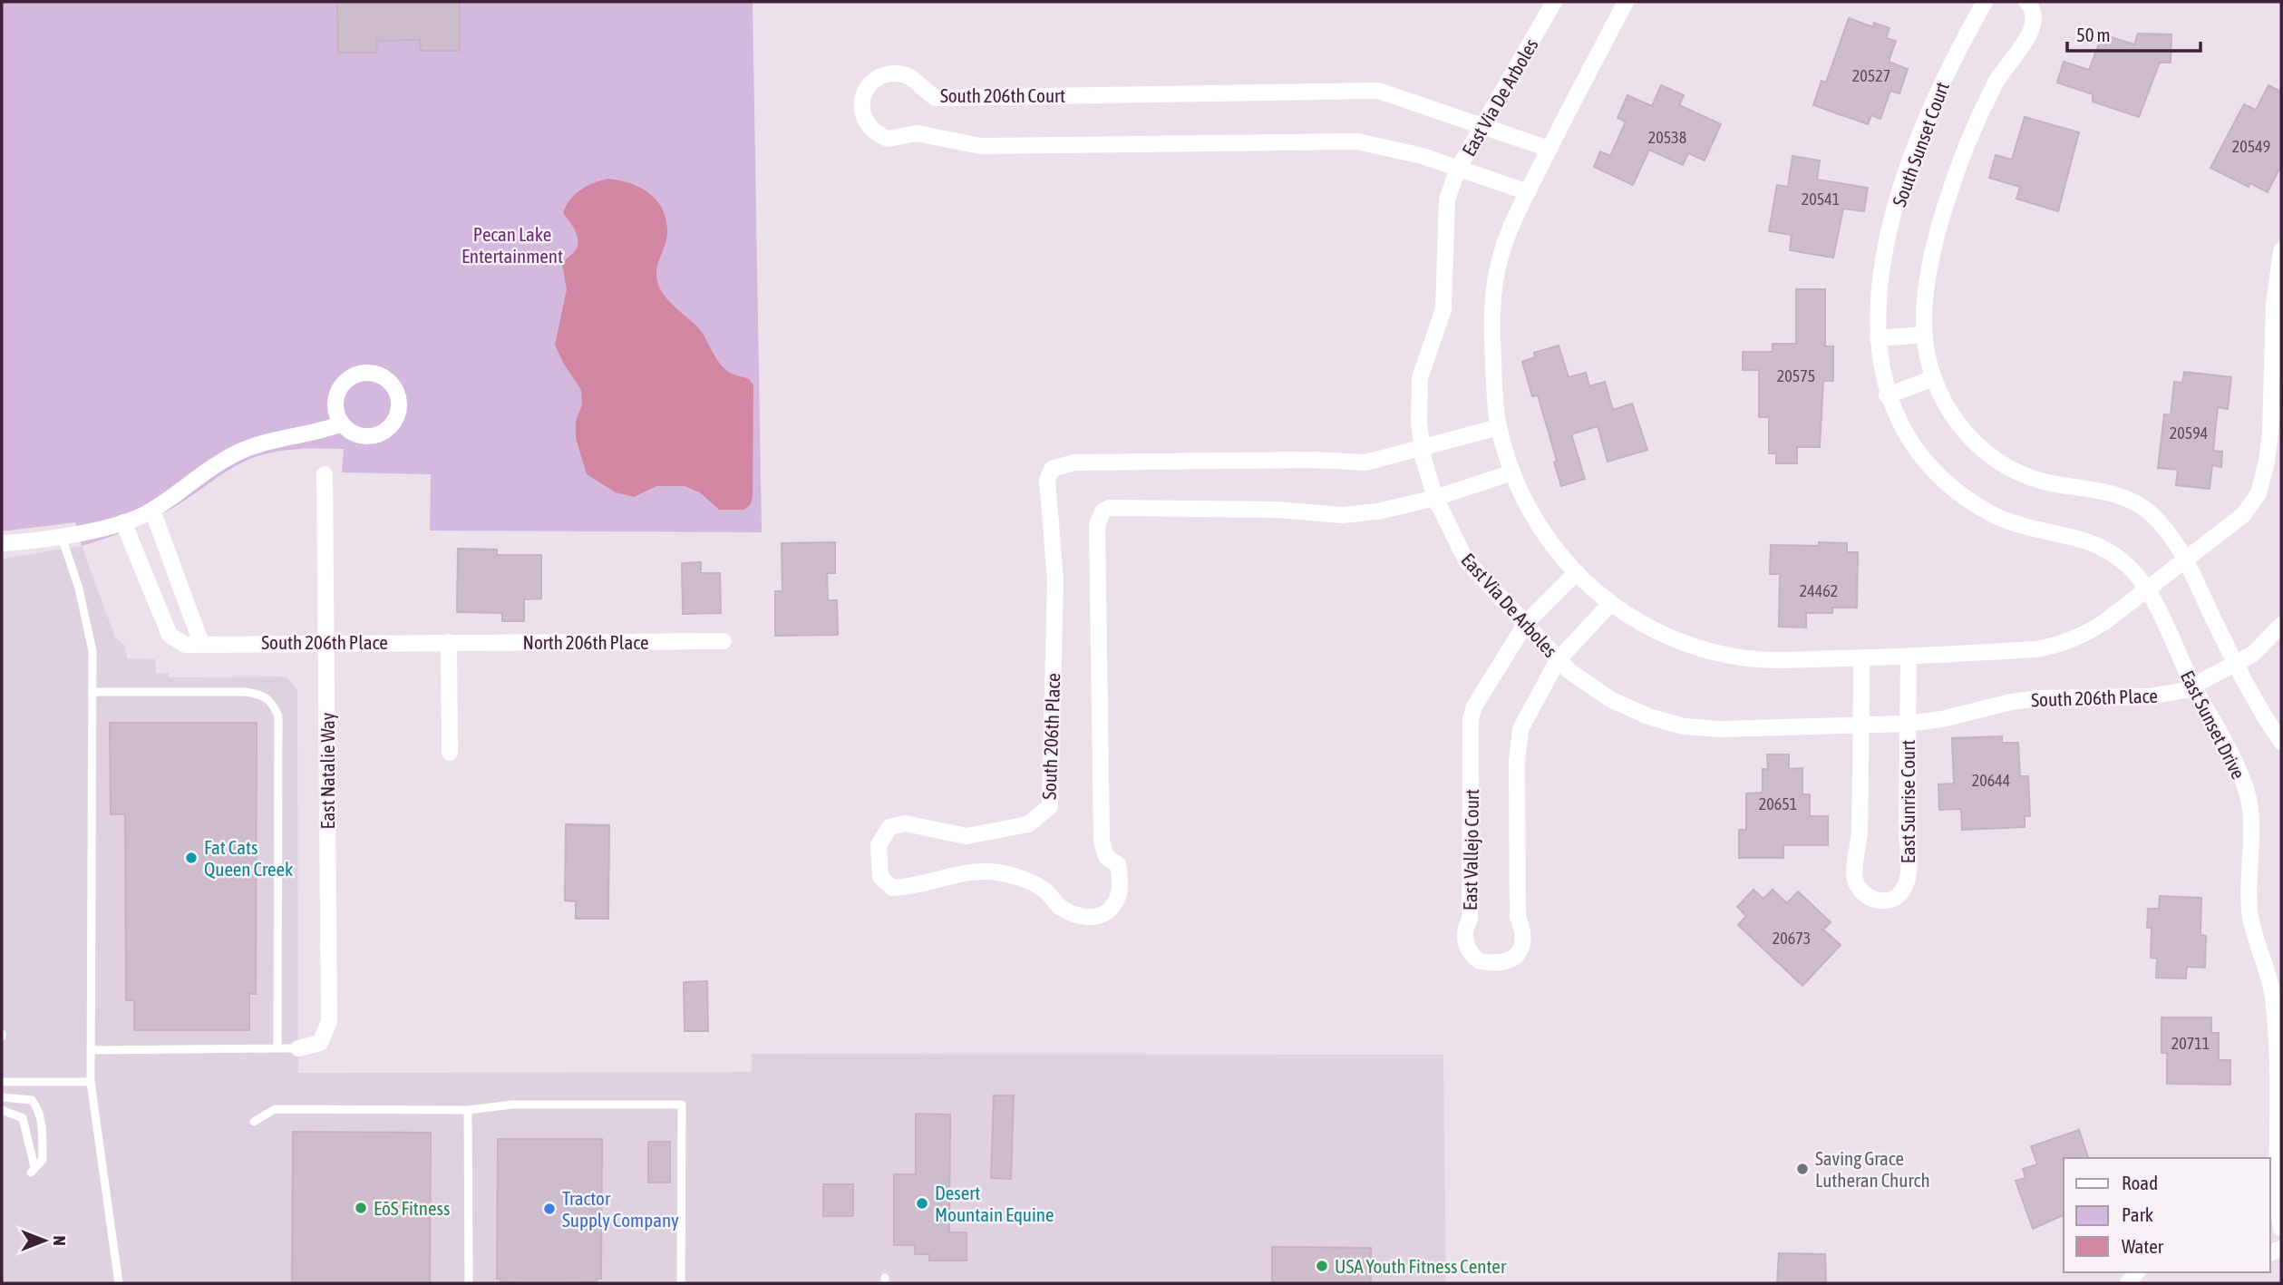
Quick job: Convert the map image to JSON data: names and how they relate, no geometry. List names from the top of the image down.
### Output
{
  "streets": {
    "street": [
      "South 206th Court",
      "East Via De Arboles",
      "South Sunset Court",
      "South 206th Place",
      "North 206th Place",
      "East Sunset Drive",
      "East Natalie Way",
      "East Sunrise Court",
      "East Vallejo Court"
    ]
  },
  "crossings": [
    ["South 206th Court", "East Via De Arboles"],
    ["East Via De Arboles", "South 206th Place"],
    ["East Via De Arboles", "East Sunrise Court"],
    ["East Via De Arboles", "East Vallejo Court"],
    ["South Sunset Court", "East Sunset Drive"],
    ["South 206th Place", "North 206th Place"],
    ["South 206th Place", "East Sunset Drive"],
    ["South 206th Place", "East Natalie Way"],
    ["South 206th Place", "East Sunrise Court"]
  ],
  "parks": ["Pecan Lake Entertainment"],
  "places": [
    "Fat Cats Queen Creek",
    "Saving Grace Lutheran Church",
    "Desert Mountain Equine",
    "EōS Fitness",
    "Tractor Supply Company",
    "USA Youth Fitness Center"
  ],
  "house_numbers": [
    "20527",
    "20538",
    "20549",
    "20541",
    "20575",
    "20594",
    "24462",
    "20644",
    "20651",
    "20673",
    "20711"
  ],
  "legend": ["Road", "Park", "Water"],
  "scale_bar": "50 m",
  "north": "right"
}
